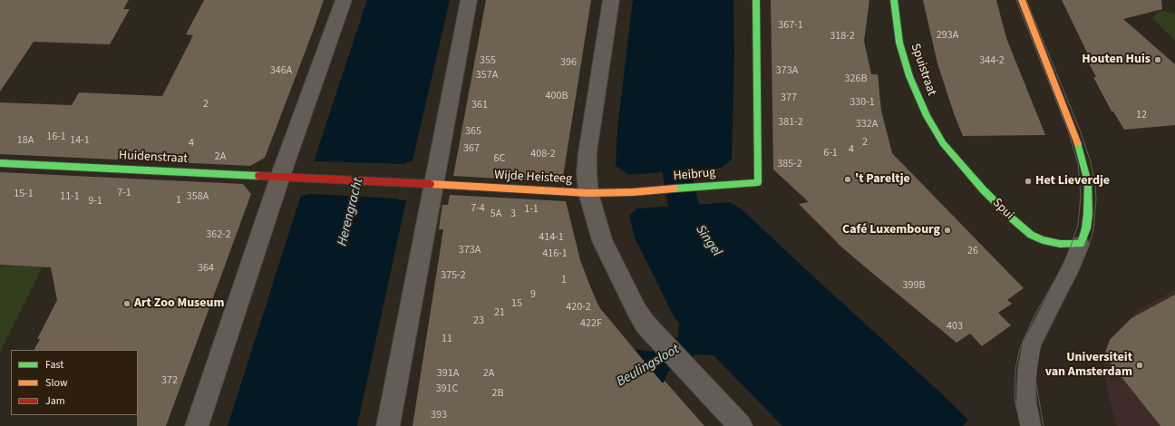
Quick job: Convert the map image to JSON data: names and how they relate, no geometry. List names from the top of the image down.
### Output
{
  "streets": {
    "street": [
      "Spuistraat",
      "Huidenstraat",
      "Heibrug",
      "Wijde Heisteeg",
      "Spui"
    ]
  },
  "crossings": [
    ["Spuistraat", "Spui"],
    ["Huidenstraat", "Wijde Heisteeg"],
    ["Heibrug", "Wijde Heisteeg"]
  ],
  "water": ["Herengracht", "Singel", "Beulingsloot"],
  "places": [
    "Houten Huis",
    "'t Pareltje",
    "Het Lieverdje",
    "Café Luxembourg",
    "Art Zoo Museum",
    "Universiteit van Amsterdam"
  ],
  "house_numbers": [
    "367-1",
    "293A",
    "318-2",
    "355",
    "344-2",
    "396",
    "346A",
    "373A",
    "357A",
    "326B",
    "400B",
    "377",
    "330-1",
    "2",
    "361",
    "12",
    "381-2",
    "332A",
    "365",
    "16-1",
    "18A",
    "14-1",
    "2",
    "4",
    "367",
    "4",
    "6-1",
    "408-2",
    "2A",
    "6C",
    "385-2",
    "7-1",
    "15-1",
    "11-1",
    "358A",
    "1",
    "9-1",
    "7-4",
    "1-1",
    "5A",
    "3",
    "362-2",
    "414-1",
    "373A",
    "26",
    "416-1",
    "364",
    "375-2",
    "1",
    "399B",
    "9",
    "15",
    "420-2",
    "21",
    "23",
    "422F",
    "403",
    "11",
    "391A",
    "2A",
    "372",
    "391C",
    "2B",
    "393"
  ],
  "legend": ["Fast", "Slow", "Jam"]
}
